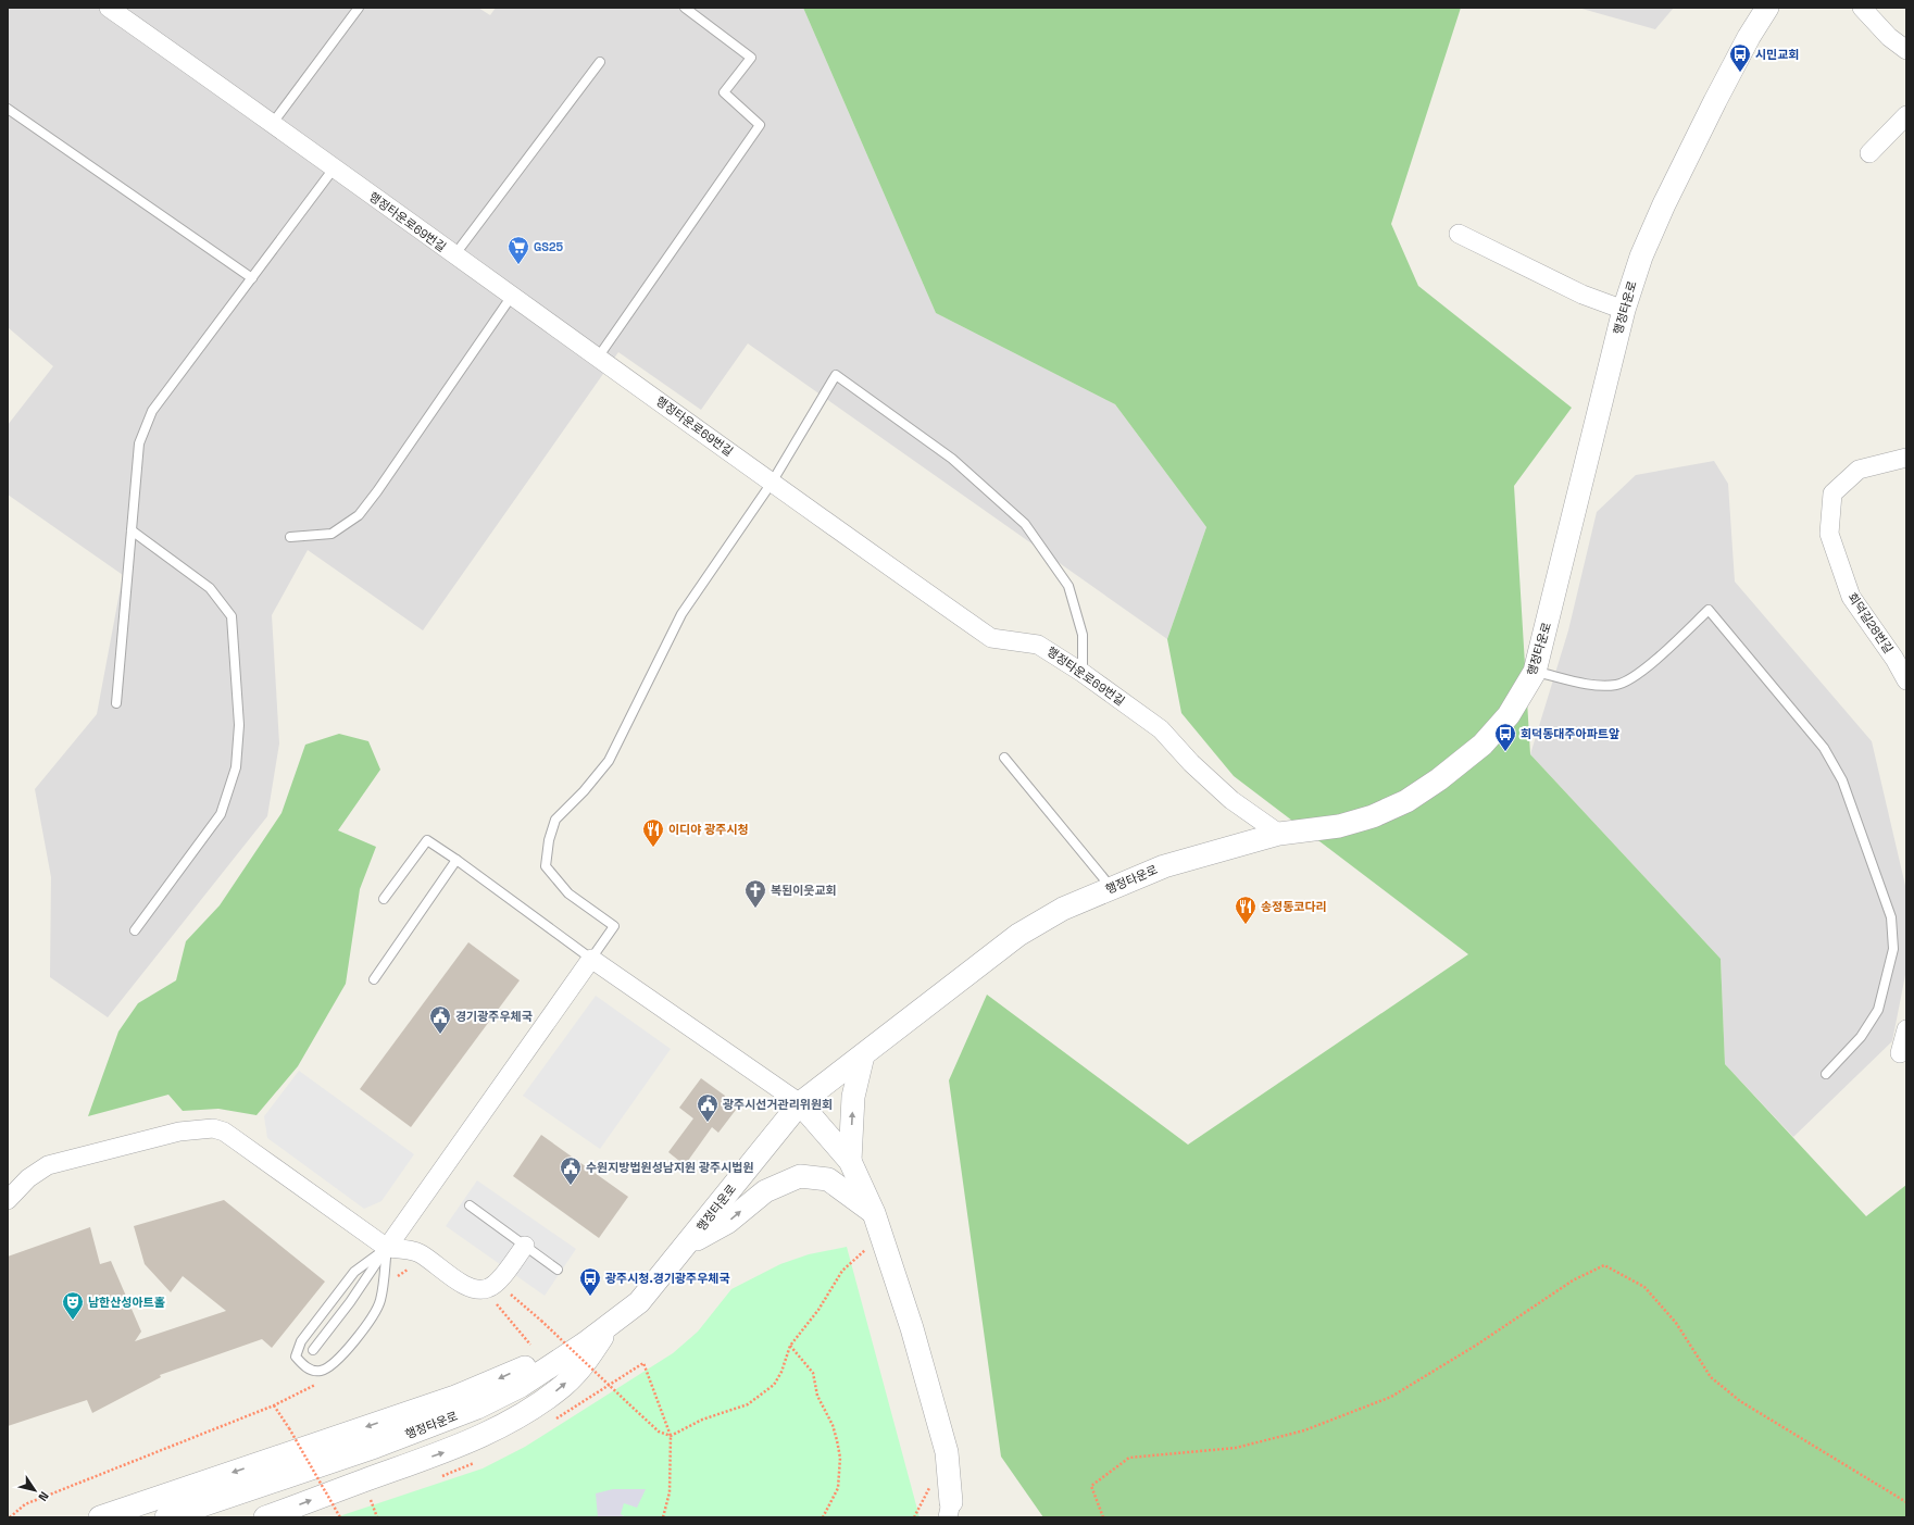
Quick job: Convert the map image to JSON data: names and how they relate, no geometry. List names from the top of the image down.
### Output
{
  "streets": {
    "street": ["행정타운로69번길", "행정타운로", "회덕길28번길"]
  },
  "crossings": [
    ["행정타운로69번길", "행정타운로"]
  ],
  "places": {
    "bus stop": ["시민교회", "회덕동대주아파트앞", "광주시청.경기광주우체국"],
    "supermarket": ["GS25"],
    "restaurant": ["이디야 광주시청", "송정동코다리"],
    "church": ["복된이웃교회"],
    "public building": ["경기광주우체국", "광주시선거관리위원회", "수원지방법원성남지원 광주시법원"],
    "theatre": ["남한산성아트홀"]
  },
  "north": "bottom right"
}
